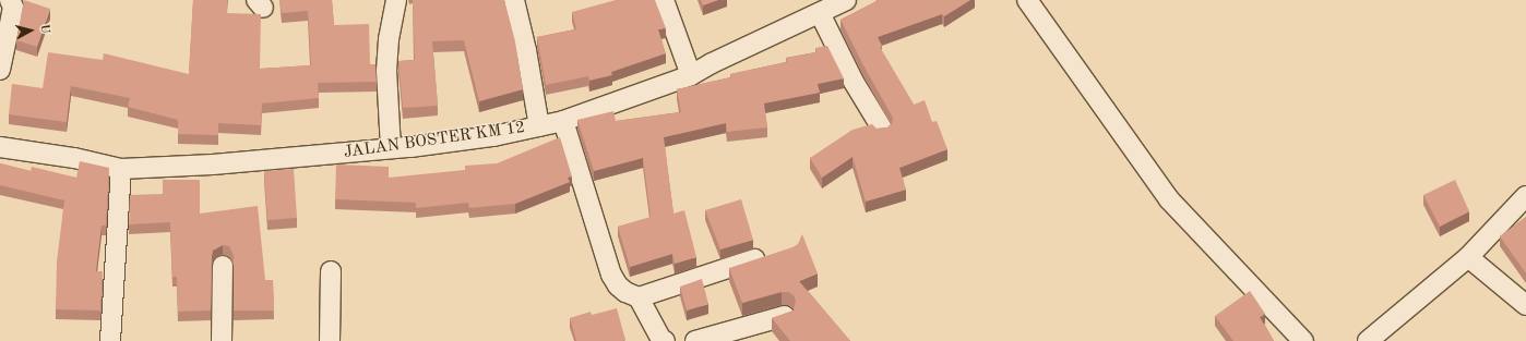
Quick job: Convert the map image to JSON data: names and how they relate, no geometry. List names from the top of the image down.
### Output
{
  "streets": {
    "street": ["JALAN BOSTER KM 12"]
  },
  "north": "right"
}
